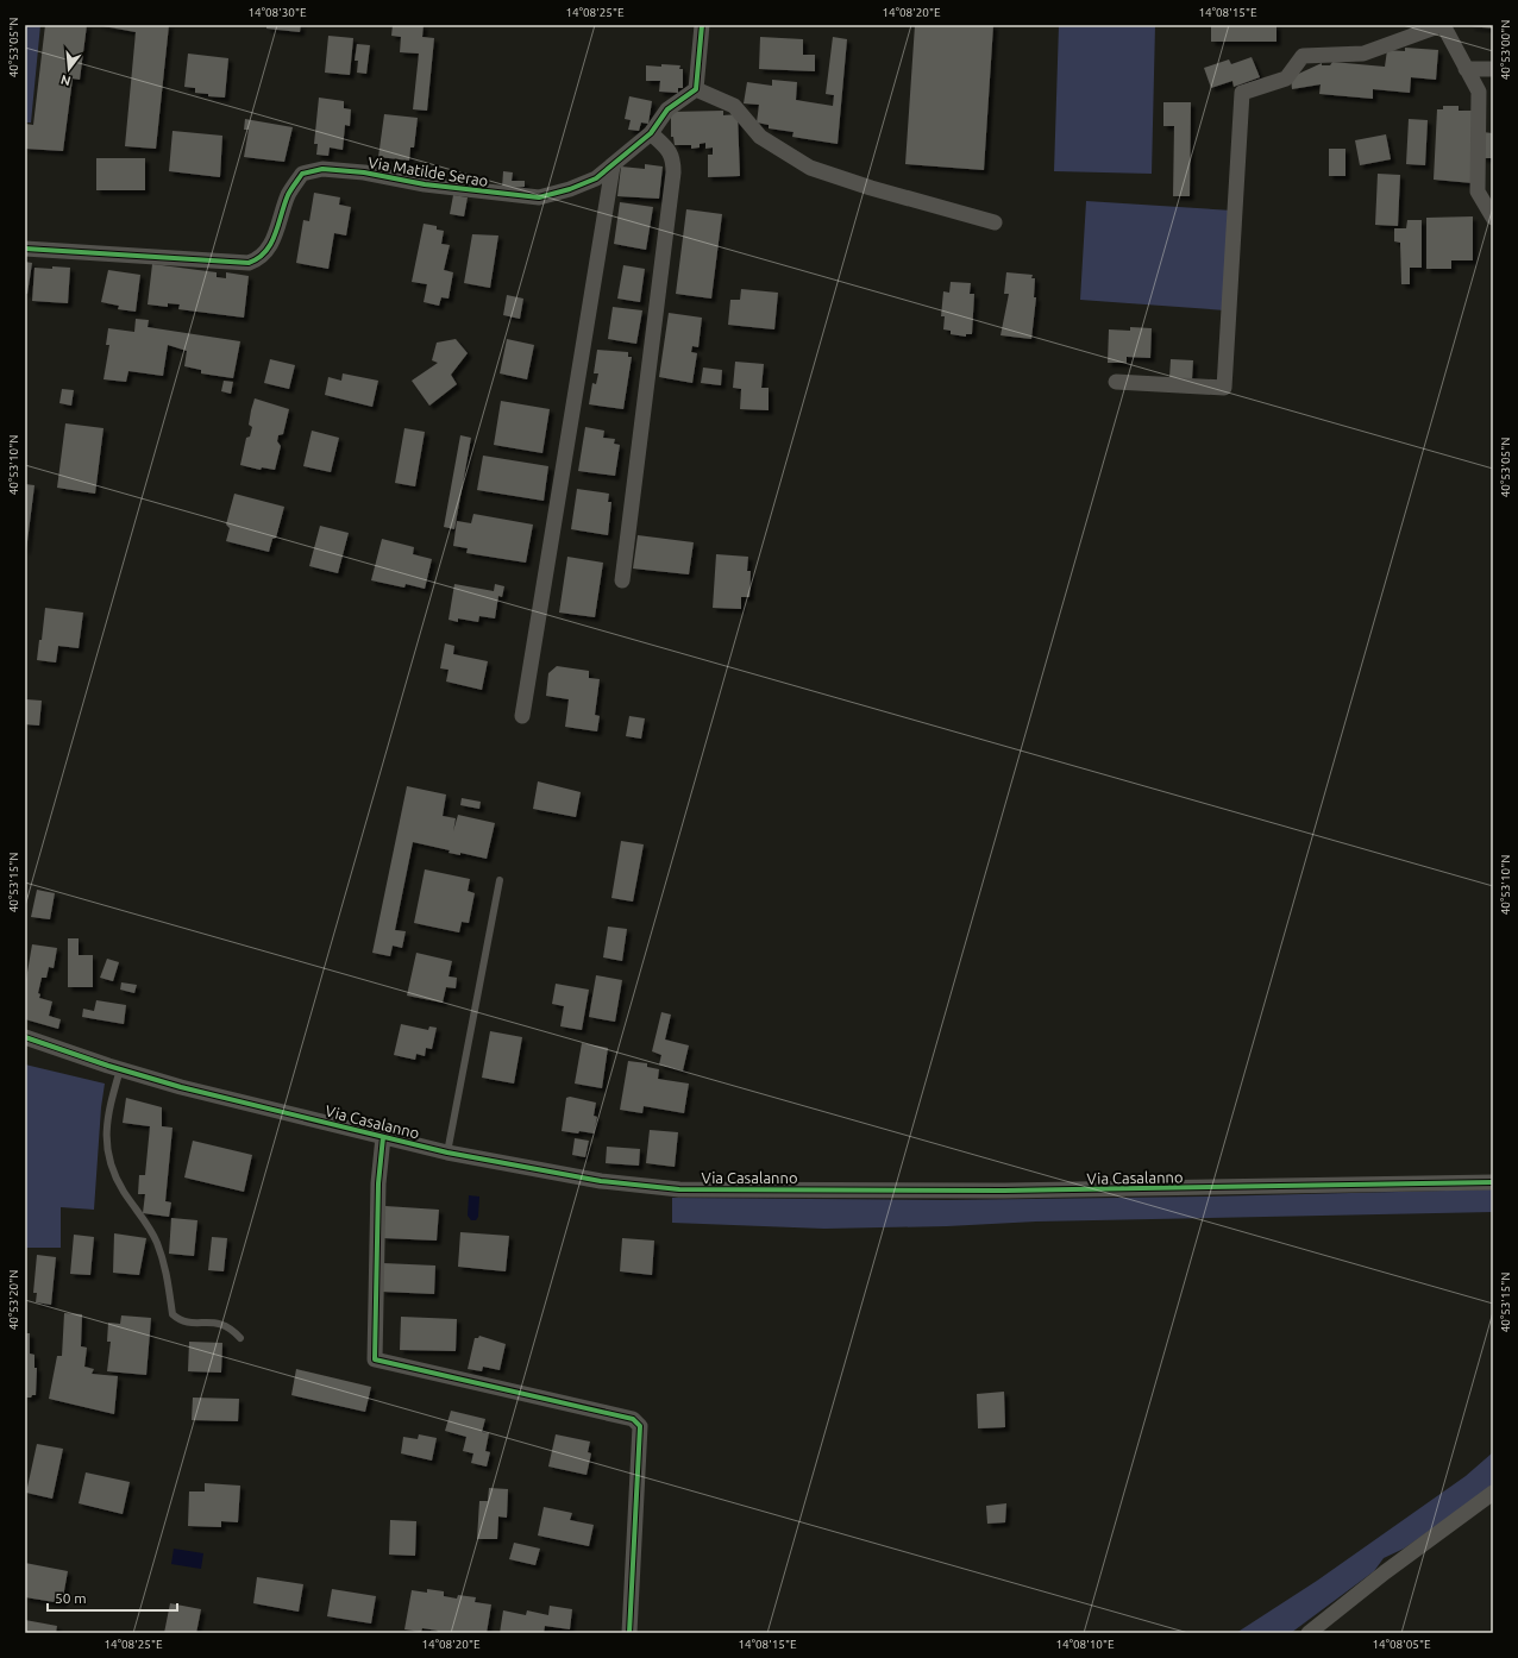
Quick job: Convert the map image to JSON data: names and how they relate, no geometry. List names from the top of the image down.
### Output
{
  "streets": {
    "street": ["Via Matilde Serao", "Via Casalanno"]
  },
  "scale_bar": "50 m",
  "north": "bottom",
  "coordinates": [
    "14°08'30\"E",
    "14°08'25\"E",
    "14°08'20\"E",
    "14°08'15\"E",
    "40°53'05\"N",
    "40°53'00\"N",
    "40°53'10\"N",
    "40°53'15\"N",
    "40°53'20\"N",
    "14°08'10\"E",
    "14°08'05\"E"
  ]
}
